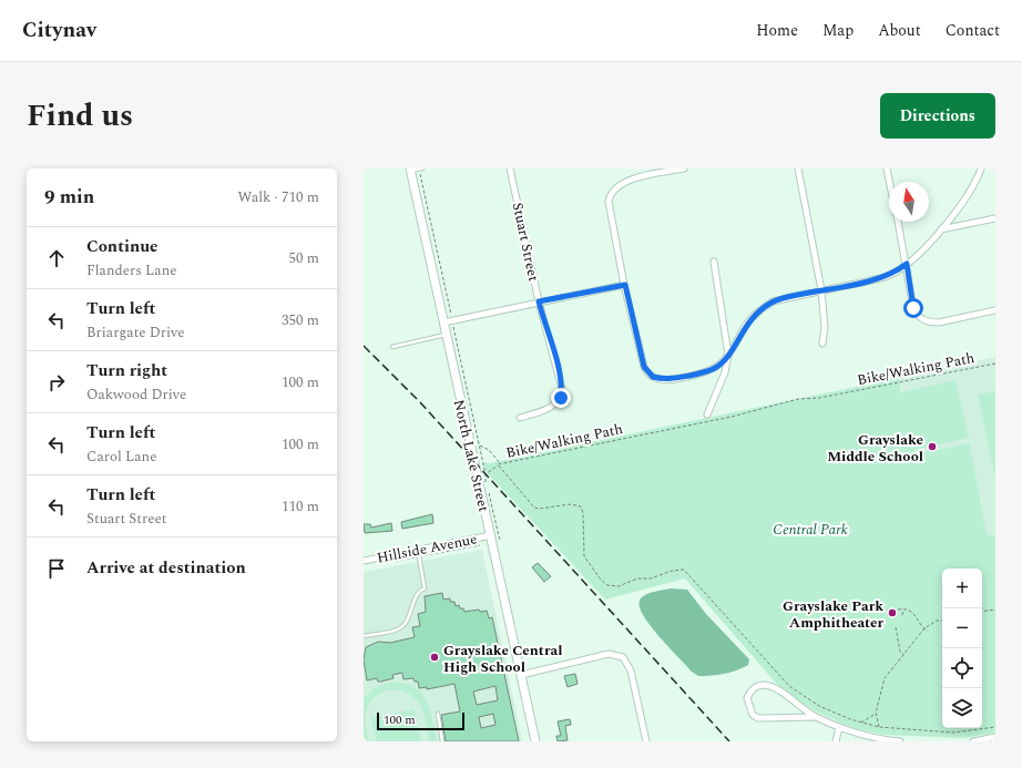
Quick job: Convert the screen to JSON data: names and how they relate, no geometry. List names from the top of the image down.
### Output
{
  "streets": {
    "street": ["Stuart Street", "North Lake Street", "Hillside Avenue"],
    "path": ["Bike/Walking Path"]
  },
  "crossings": [
    ["North Lake Street", "Hillside Avenue"]
  ],
  "parks": ["Central Park"],
  "places": ["Grayslake Middle School", "Grayslake Park Amphitheater", "Grayslake Central High School"],
  "scale_bar": "100 m",
  "north": "top",
  "page": {
    "header": "Citynav",
    "nav": [
      "Home",
      "Map",
      "About",
      "Contact"
    ],
    "title": "Find us",
    "buttons": "Directions",
    "heading": ["9 min", "Walk · 710 m"],
    "list": [
      ["Continue", "Flanders Lane", "50 m"],
      ["Turn left", "Briargate Drive", "350 m"],
      ["Turn right", "Oakwood Drive", "100 m"],
      ["Turn left", "Carol Lane", "100 m"],
      ["Turn left", "Stuart Street", "110 m"],
      "Arrive at destination"
    ],
    "map_buttons": ["+", "−"],
    "scale": "100 m"
  }
}
